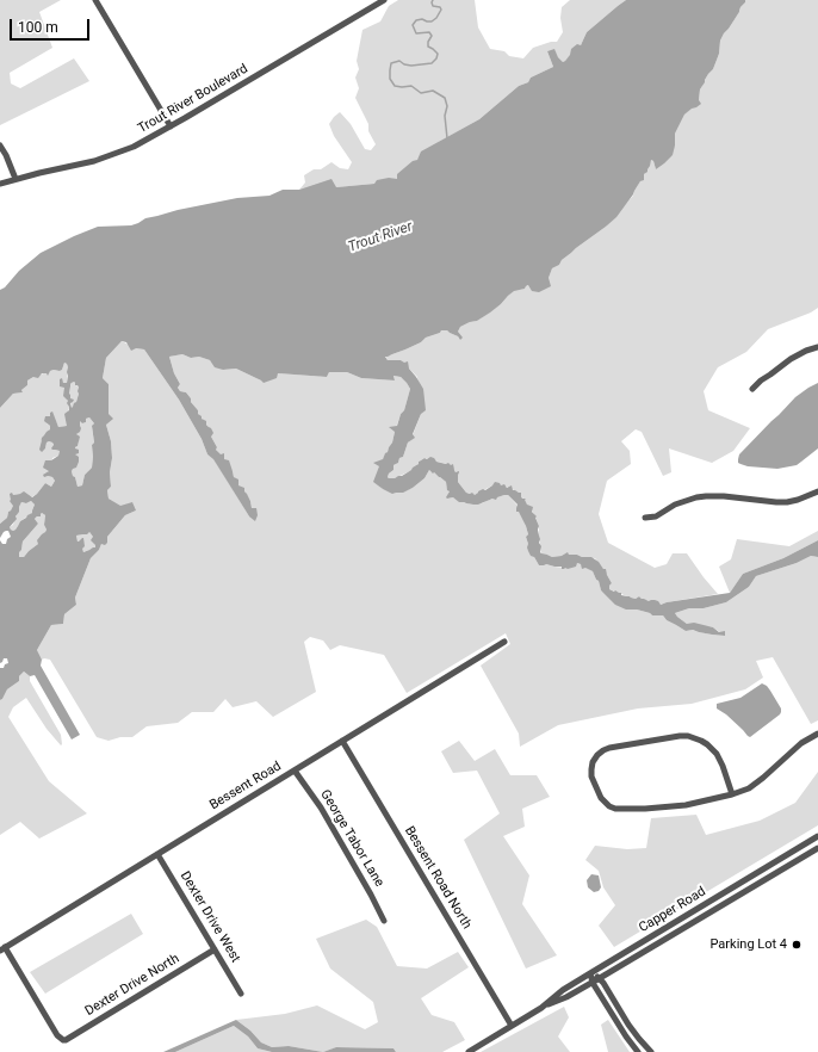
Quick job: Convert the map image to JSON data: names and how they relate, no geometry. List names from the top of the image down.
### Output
{
  "streets": {
    "street": [
      "Trout River Boulevard",
      "Bessent Road",
      "George Tabor Lane",
      "Bessent Road North",
      "Capper Road",
      "Dexter Drive West",
      "Dexter Drive North"
    ]
  },
  "crossings": [
    ["Bessent Road", "George Tabor Lane"],
    ["Bessent Road", "Bessent Road North"],
    ["Bessent Road", "Dexter Drive West"],
    ["Bessent Road", "Dexter Drive North"],
    ["Bessent Road North", "Capper Road"],
    ["Dexter Drive West", "Dexter Drive North"]
  ],
  "water": ["Trout River"],
  "places": ["Parking Lot 4"],
  "scale_bar": "100 m"
}
